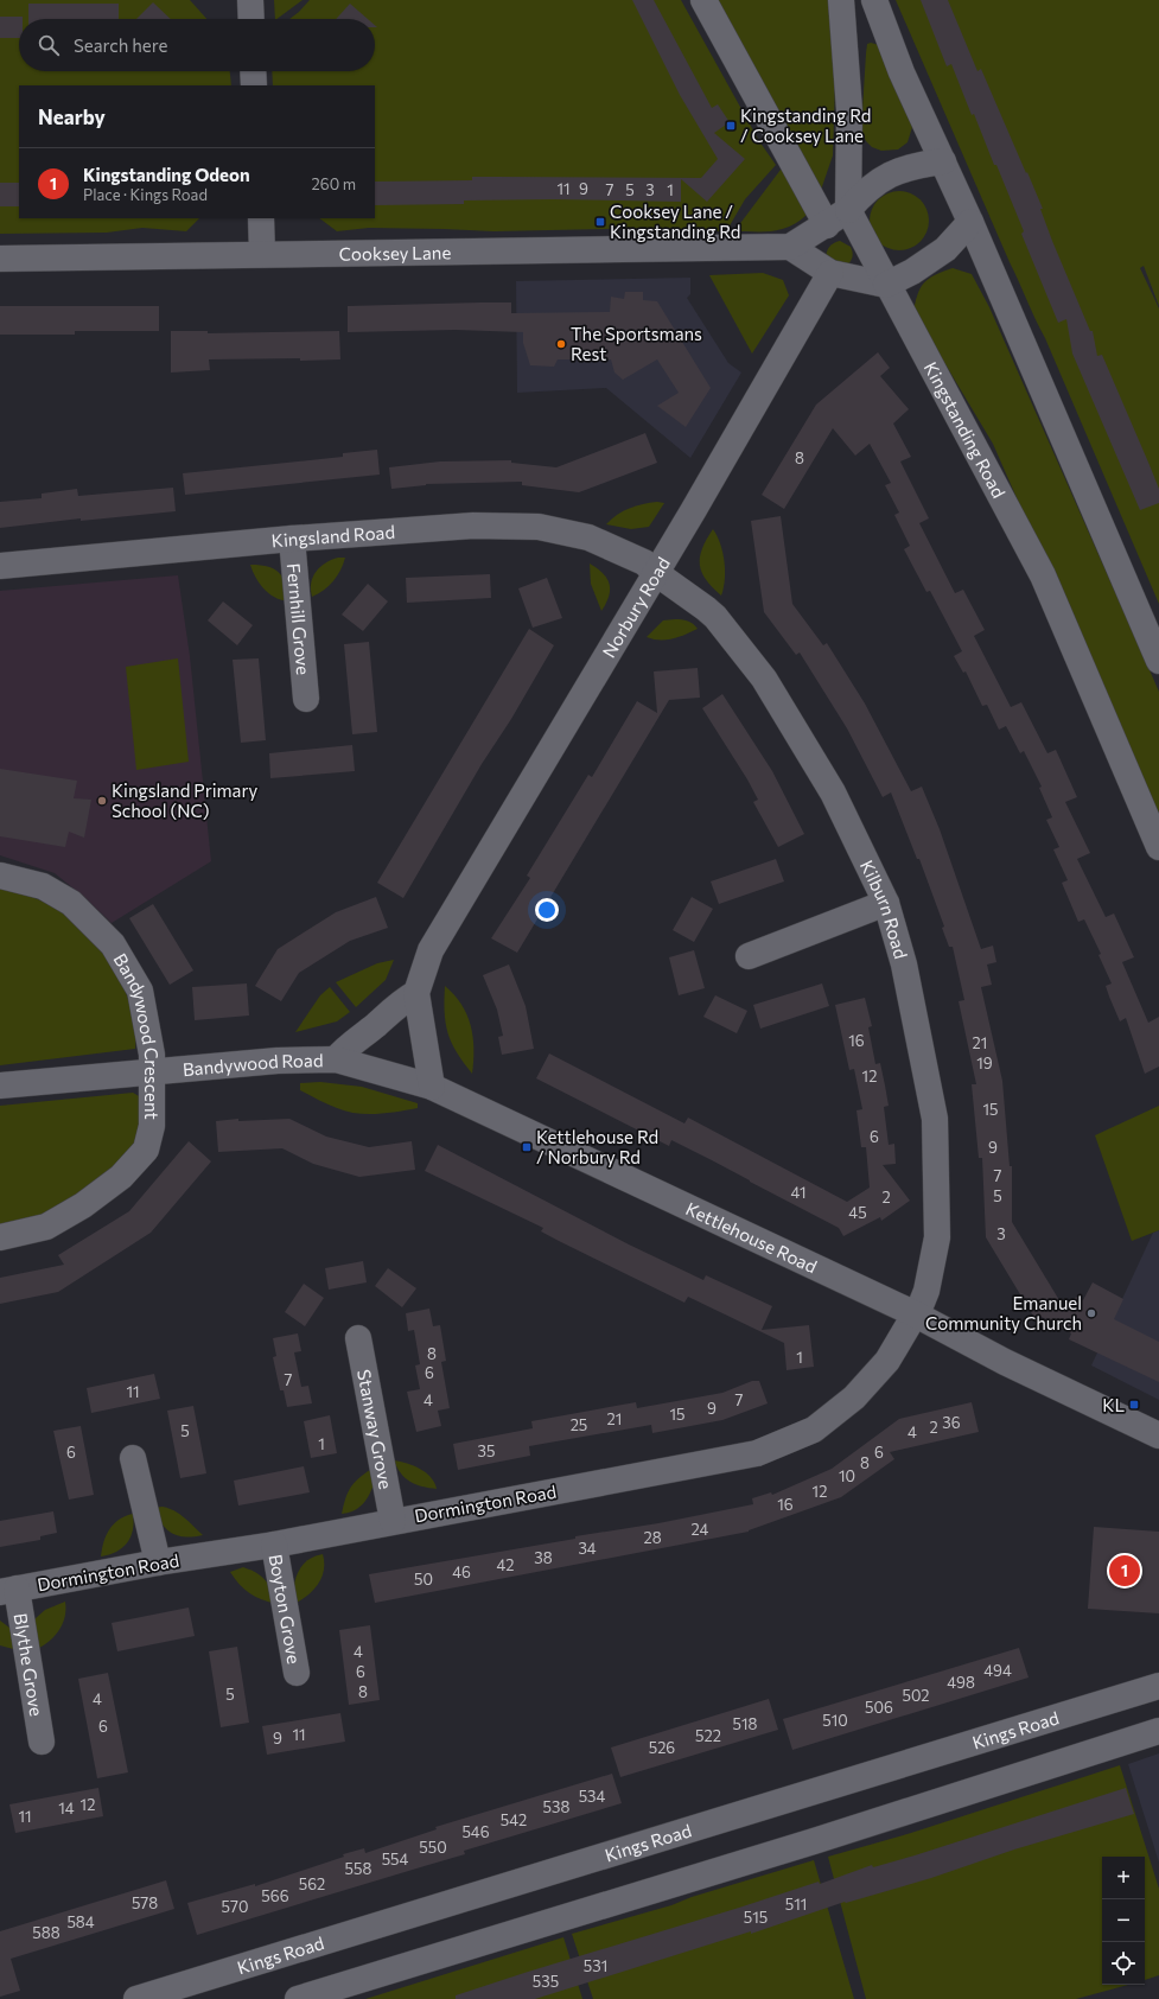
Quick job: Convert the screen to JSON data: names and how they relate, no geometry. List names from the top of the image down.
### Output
{
  "streets": {
    "street": [
      "Cooksey Lane",
      "Kingstanding Road",
      "Kingsland Road",
      "Norbury Road",
      "Fernhill Grove",
      "Kilburn Road",
      "Bandywood Crescent",
      "Bandywood Road",
      "Kettlehouse Road",
      "Stanway Grove",
      "Dormington Road",
      "Boyton Grove",
      "Blythe Grove",
      "Kings Road"
    ]
  },
  "crossings": [
    ["Cooksey Lane", "Kingstanding Road"],
    ["Kingsland Road", "Norbury Road"],
    ["Kingsland Road", "Fernhill Grove"],
    ["Kingsland Road", "Kilburn Road"],
    ["Norbury Road", "Kilburn Road"],
    ["Norbury Road", "Kettlehouse Road"],
    ["Kilburn Road", "Kettlehouse Road"],
    ["Kilburn Road", "Dormington Road"],
    ["Bandywood Crescent", "Bandywood Road"],
    ["Bandywood Road", "Kettlehouse Road"],
    ["Kettlehouse Road", "Dormington Road"],
    ["Stanway Grove", "Dormington Road"],
    ["Dormington Road", "Boyton Grove"],
    ["Dormington Road", "Blythe Grove"]
  ],
  "places": {
    "transit": [
      "Kingstanding Rd / Cooksey Lane",
      "Cooksey Lane / Kingstanding Rd",
      "Kettlehouse Rd / Norbury Rd",
      "KL"
    ],
    "other": ["The Sportsmans Rest", "Kingsland Primary School (NC)", "Emanuel Community Church"]
  },
  "house_numbers": [
    "11",
    "9",
    "7",
    "5",
    "3",
    "1",
    "8",
    "16",
    "21",
    "19",
    "12",
    "15",
    "6",
    "9",
    "7",
    "41",
    "5",
    "2",
    "45",
    "3",
    "8",
    "1",
    "6",
    "7",
    "11",
    "4",
    "7",
    "9",
    "15",
    "21",
    "36",
    "25",
    "2",
    "5",
    "4",
    "1",
    "35",
    "6",
    "6",
    "8",
    "10",
    "12",
    "16",
    "24",
    "28",
    "34",
    "38",
    "42",
    "46",
    "50",
    "4",
    "494",
    "6",
    "498",
    "8",
    "5",
    "502",
    "4",
    "506",
    "510",
    "518",
    "6",
    "11",
    "522",
    "9",
    "526",
    "534",
    "12",
    "538",
    "14",
    "11",
    "542",
    "546",
    "550",
    "554",
    "558",
    "562",
    "566",
    "578",
    "511",
    "570",
    "515",
    "584",
    "588",
    "531",
    "535"
  ],
  "page": {
    "search": "Search here",
    "heading": "Nearby",
    "list": [
      {
        "mark": "1",
        "name": "Kingstanding Odeon",
        "note": "Place · Kings Road",
        "value": "260 m"
      }
    ],
    "pins": "1",
    "map_buttons": ["+", "−"]
  }
}
